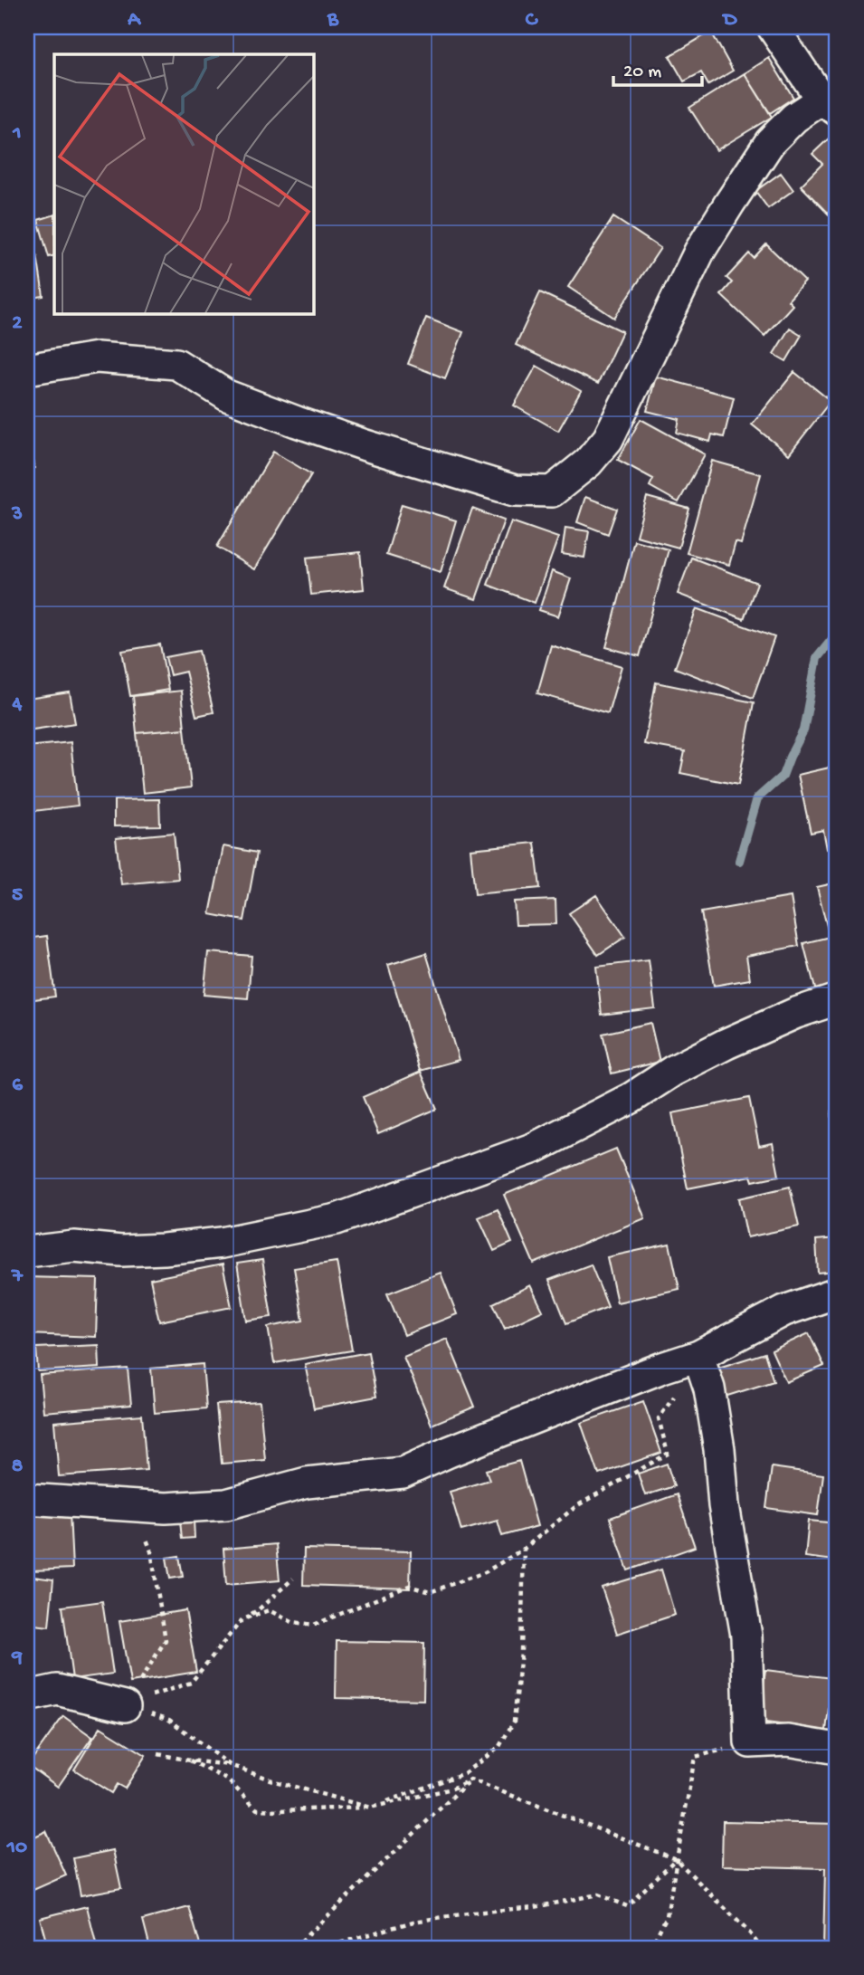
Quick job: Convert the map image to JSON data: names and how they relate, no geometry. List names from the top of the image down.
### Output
{
  "scale_bar": "20 m",
  "grid": {
    "columns": [
      "A",
      "B",
      "C",
      "D"
    ],
    "rows": [
      "1",
      "2",
      "3",
      "4",
      "5",
      "6",
      "7",
      "8",
      "9",
      "10"
    ]
  }
}
